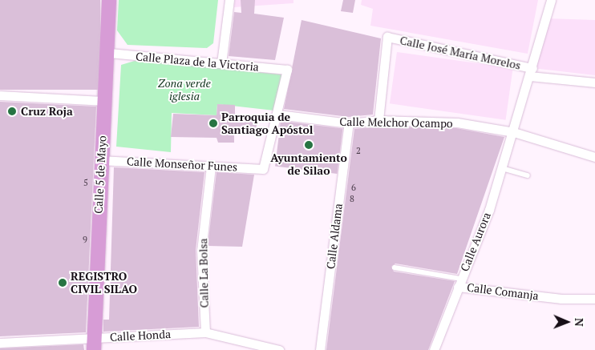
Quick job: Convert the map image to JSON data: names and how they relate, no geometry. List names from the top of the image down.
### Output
{
  "streets": {
    "main road": ["Calle 5 de Mayo"],
    "street": [
      "Calle José María Morelos",
      "Calle Plaza de la Victoria",
      "Calle Melchor Ocampo",
      "Calle Monseñor Funes",
      "Calle Aldama",
      "Calle Aurora",
      "Calle La Bolsa",
      "Calle Comanja",
      "Calle Honda"
    ]
  },
  "crossings": [
    ["Calle José María Morelos", "Calle Melchor Ocampo"],
    ["Calle José María Morelos", "Calle Aurora"],
    ["Calle Plaza de la Victoria", "Calle Melchor Ocampo"],
    ["Calle Plaza de la Victoria", "Calle Monseñor Funes"],
    ["Calle Plaza de la Victoria", "Calle 5 de Mayo"],
    ["Calle Melchor Ocampo", "Calle Monseñor Funes"],
    ["Calle Melchor Ocampo", "Calle Aldama"],
    ["Calle Melchor Ocampo", "Calle Aurora"],
    ["Calle Monseñor Funes", "Calle 5 de Mayo"],
    ["Calle Monseñor Funes", "Calle La Bolsa"],
    ["Calle 5 de Mayo", "Calle Honda"],
    ["Calle Aurora", "Calle Comanja"],
    ["Calle La Bolsa", "Calle Honda"]
  ],
  "parks": ["Zona verde iglesia"],
  "places": [
    "Cruz Roja",
    "Parroquia de Santiago Apóstol",
    "Ayuntamiento de Silao",
    "REGISTRO CIVIL SILAO"
  ],
  "house_numbers": [
    "2",
    "5",
    "6",
    "8",
    "9"
  ],
  "north": "right"
}
